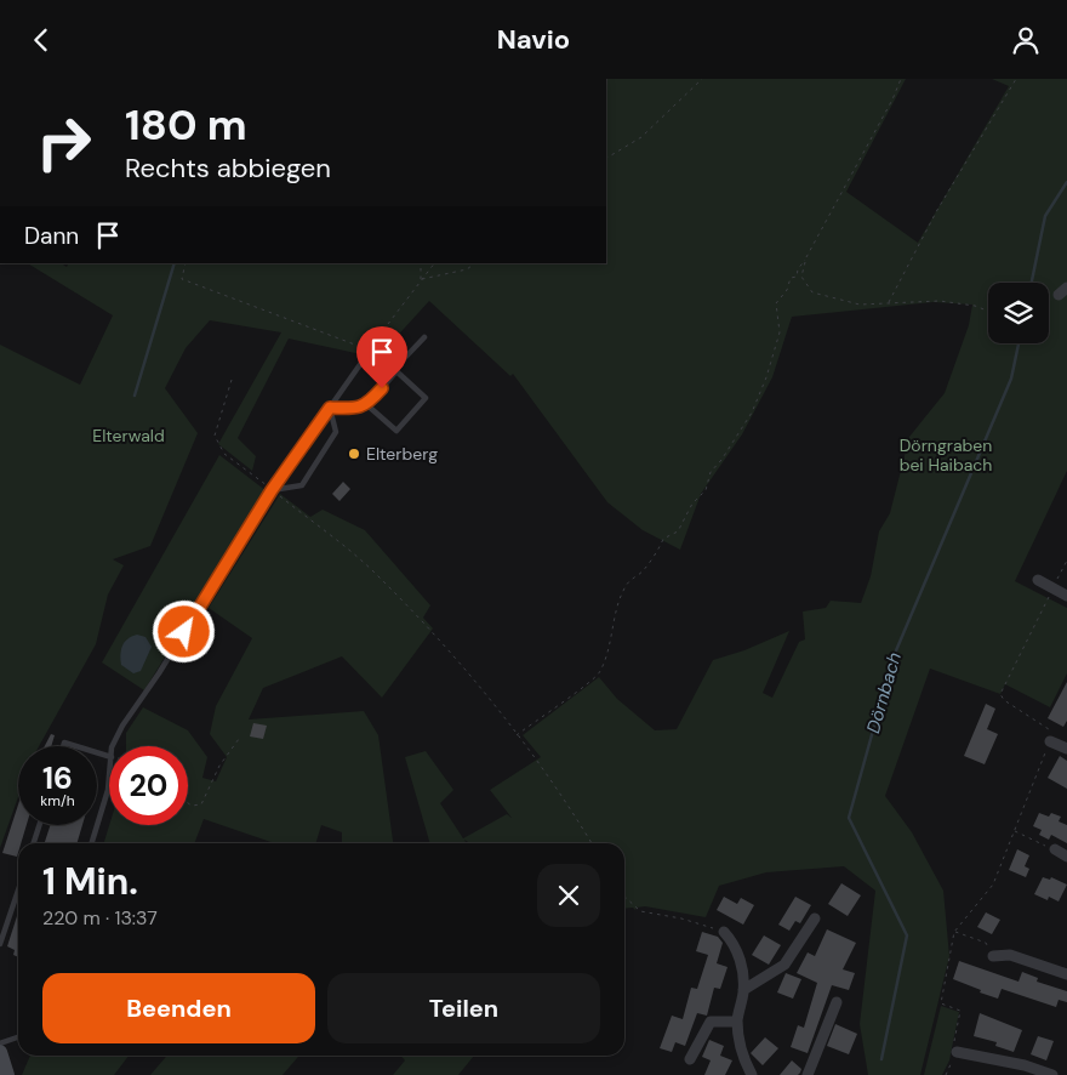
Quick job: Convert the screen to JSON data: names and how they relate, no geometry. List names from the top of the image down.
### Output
{
  "water": ["Dörnbach"],
  "parks": ["Elterwald", "Dörngraben bei Haibach"],
  "places": ["Elterberg"],
  "page": {
    "header": "Navio",
    "turn": ["180 m", "Rechts abbiegen"],
    "then": "Dann",
    "speed": "16 km/h",
    "limit": "20",
    "heading": ["1 Min.", "220 m · 13:37"],
    "buttons": ["Beenden", "Teilen"]
  }
}
